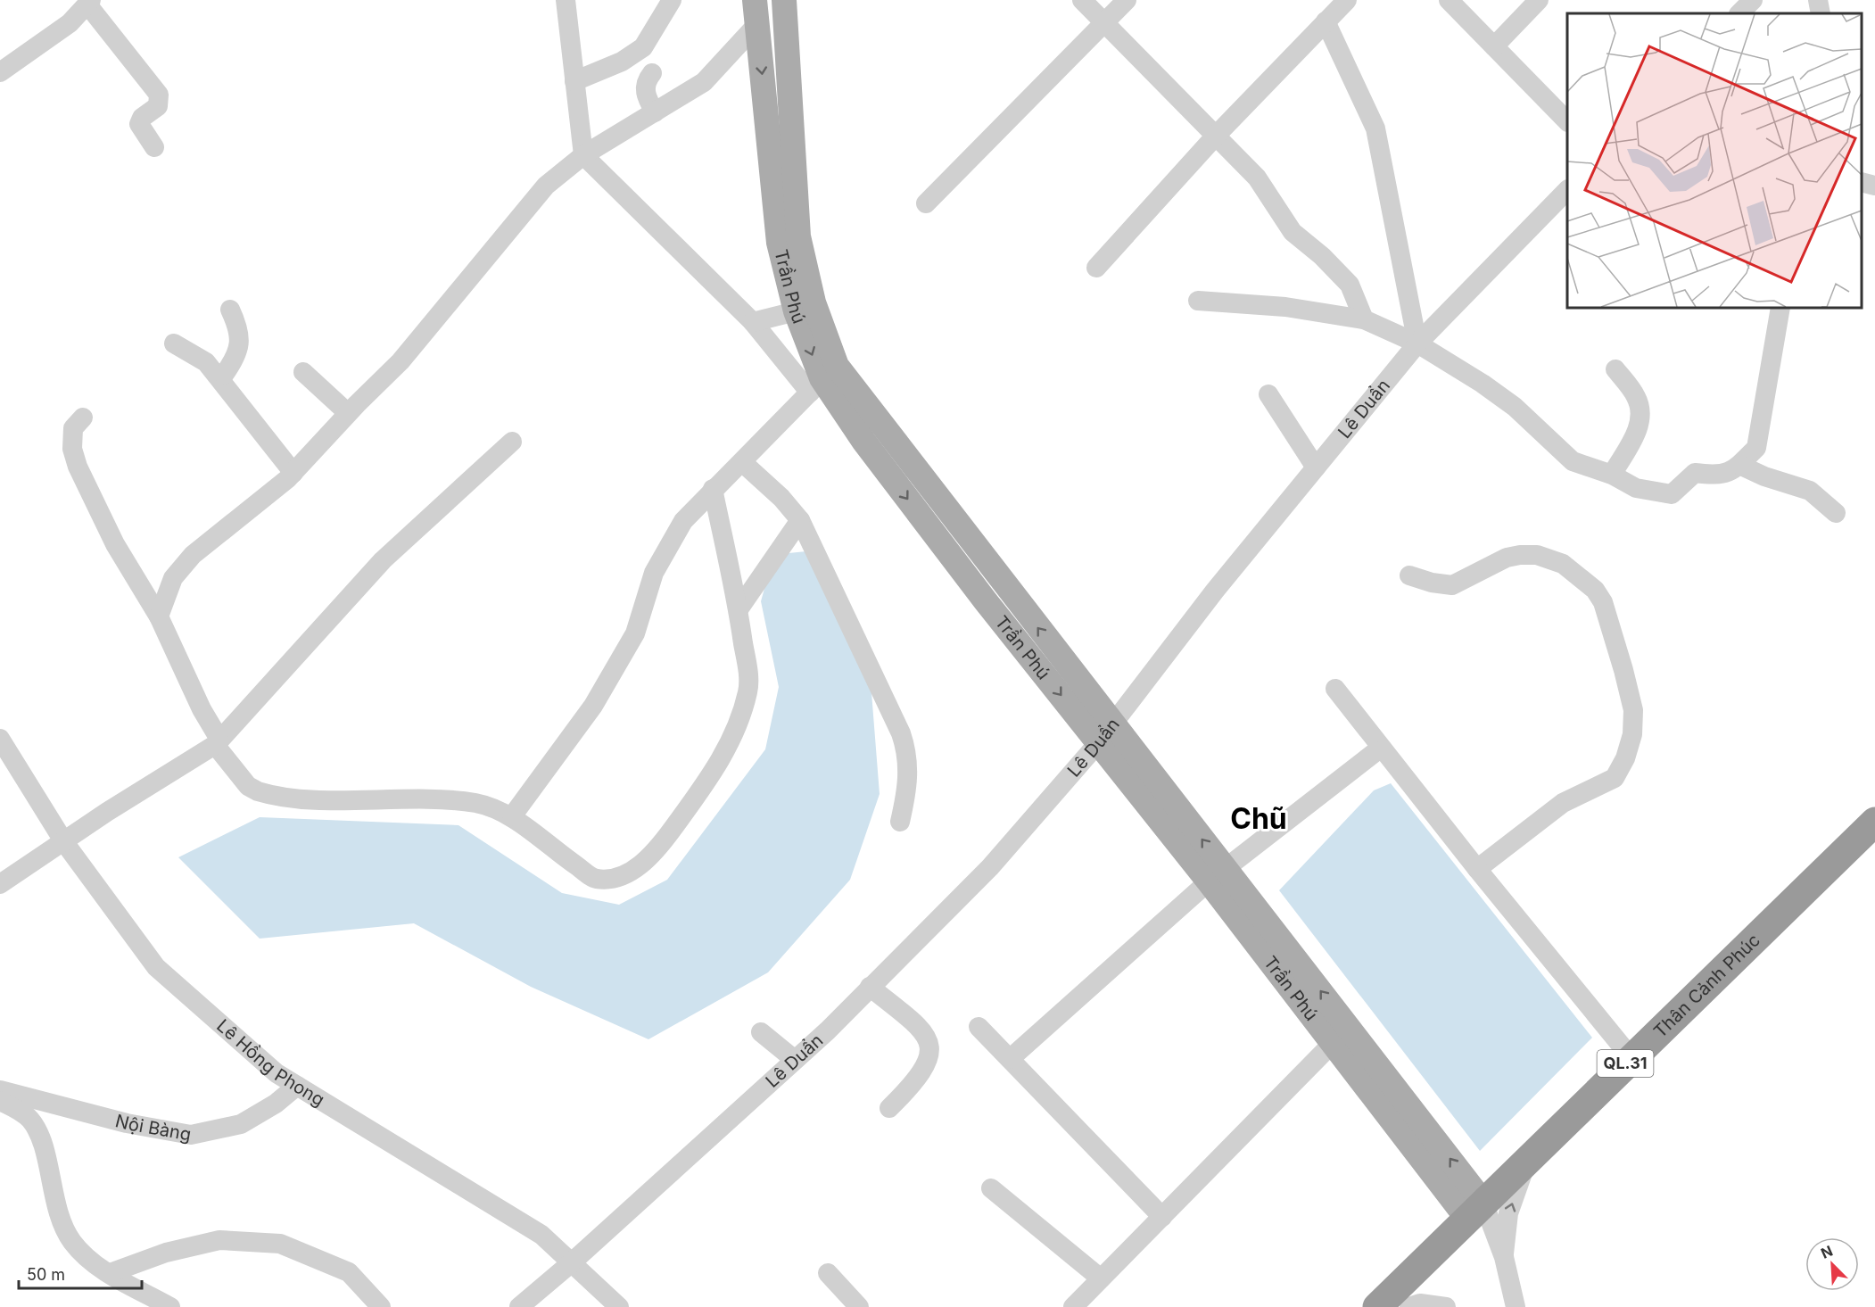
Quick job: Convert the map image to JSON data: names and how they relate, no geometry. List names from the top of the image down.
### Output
{
  "streets": {
    "highway": ["Thân Cảnh Phúc", "QL.31"],
    "main road": ["Trần Phú"],
    "street": ["Lê Duẩn", "Lê Hồng Phong", "Nội Bàng"]
  },
  "crossings": [
    ["Trần Phú", "Lê Duẩn"],
    ["Trần Phú", "Thân Cảnh Phúc"],
    ["Lê Duẩn", "Lê Hồng Phong"],
    ["Lê Hồng Phong", "Nội Bàng"]
  ],
  "districts": ["Chũ"],
  "scale_bar": "50 m",
  "north": "top left"
}
